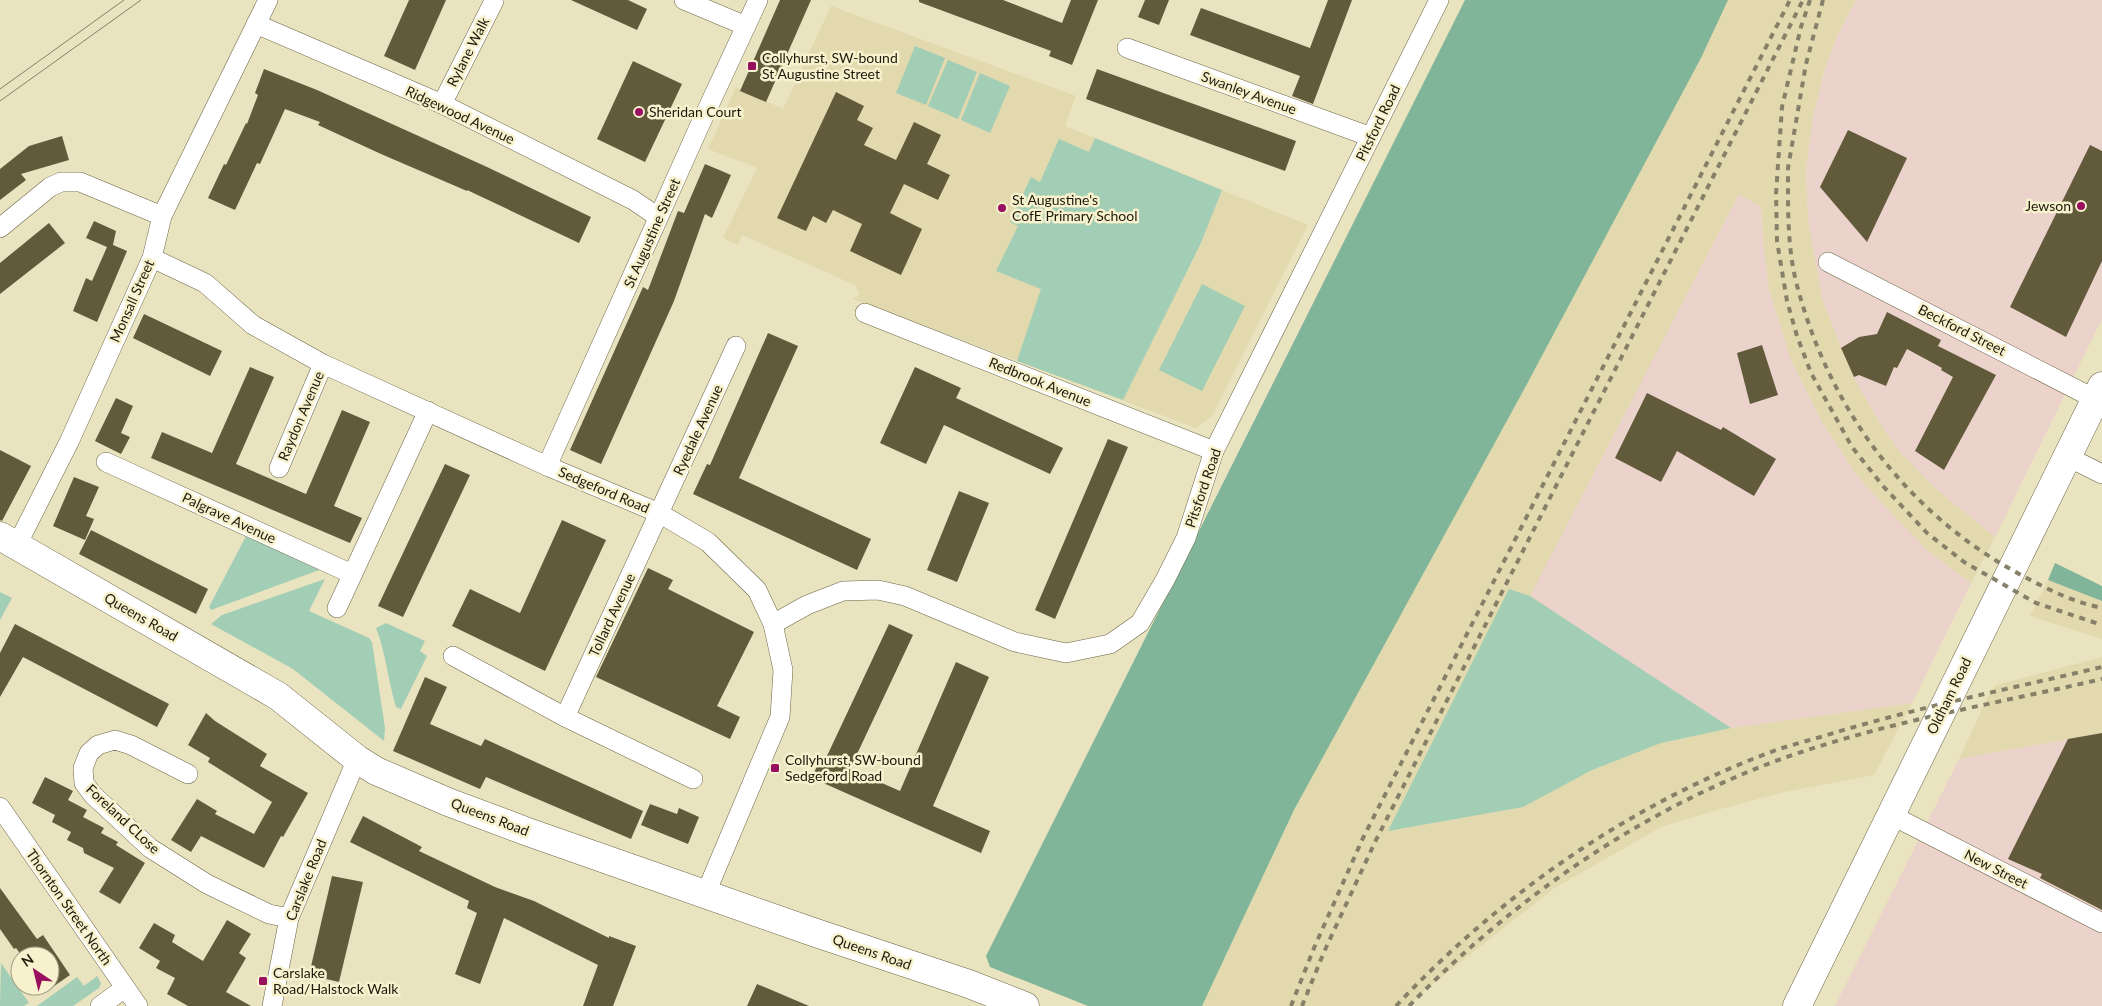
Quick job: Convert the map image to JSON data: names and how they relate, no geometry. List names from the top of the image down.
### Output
{
  "streets": {
    "highway": ["Queens Road", "Oldham Road"],
    "street": [
      "Rylane Walk",
      "Swanley Avenue",
      "Ridgewood Avenue",
      "Pitsford Road",
      "St Augustine Street",
      "Monsall Street",
      "Beckford Street",
      "Redbrook Avenue",
      "Raydon Avenue",
      "Ryedale Avenue",
      "Sedgeford Road",
      "Palgrave Avenue",
      "Tollard Avenue",
      "Foreland CLose",
      "New Street",
      "Carslake Road",
      "Thornton Street North"
    ]
  },
  "crossings": [
    ["Rylane Walk", "Ridgewood Avenue"],
    ["Swanley Avenue", "Pitsford Road"],
    ["Ridgewood Avenue", "St Augustine Street"],
    ["Ridgewood Avenue", "Monsall Street"],
    ["Pitsford Road", "Redbrook Avenue"],
    ["Pitsford Road", "Sedgeford Road"],
    ["St Augustine Street", "Sedgeford Road"],
    ["Monsall Street", "Sedgeford Road"],
    ["Monsall Street", "Queens Road"],
    ["Beckford Street", "Oldham Road"],
    ["Raydon Avenue", "Sedgeford Road"],
    ["Ryedale Avenue", "Sedgeford Road"],
    ["Ryedale Avenue", "Tollard Avenue"],
    ["Sedgeford Road", "Tollard Avenue"],
    ["Sedgeford Road", "Queens Road"],
    ["Queens Road", "Carslake Road"],
    ["Oldham Road", "New Street"],
    ["Foreland CLose", "Carslake Road"]
  ],
  "places": {
    "transit": ["Collyhurst, SW-bound St Augustine Street", "Collyhurst, SW-bound Sedgeford Road", "Carslake Road/Halstock Walk"],
    "other": ["Sheridan Court", "Jewson", "St Augustine's CofE Primary School"]
  },
  "north": "top left"
}
